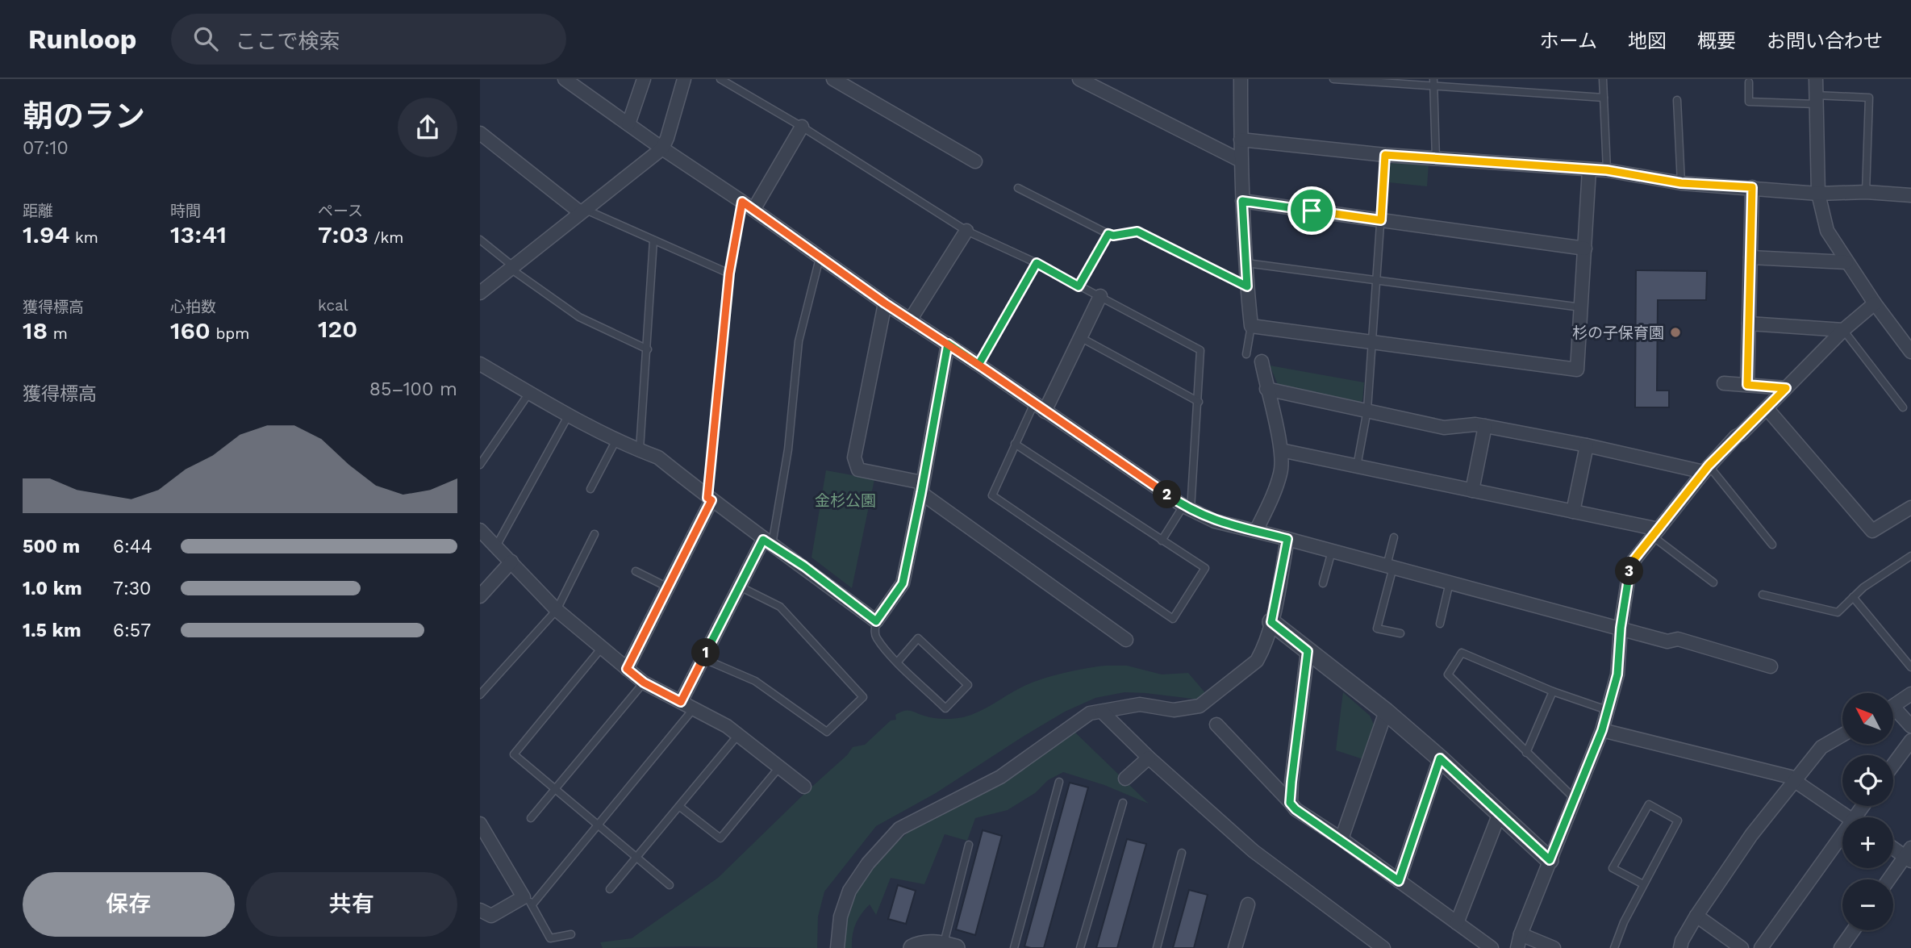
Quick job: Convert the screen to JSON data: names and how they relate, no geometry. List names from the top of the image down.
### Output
{
  "parks": ["金杉公園"],
  "places": ["杉の子保育園"],
  "north": "top left",
  "page": {
    "header": "Runloop",
    "search": "ここで検索",
    "nav": [
      "ホーム",
      "地図",
      "概要",
      "お問い合わせ"
    ],
    "heading": ["朝のラン", "07:10"],
    "stats": [
      ["距離", "1.94 km"],
      ["時間", "13:41"],
      ["ペース", "7:03 /km"],
      ["獲得標高", "18 m"],
      ["心拍数", "160 bpm"],
      ["kcal", "120"]
    ],
    "chart": ["獲得標高", "85–100 m"],
    "pins": ["2", "3", "1"],
    "list": [
      {
        "name": "500 m",
        "note": "6:44"
      },
      {
        "name": "1.0 km",
        "note": "7:30"
      },
      {
        "name": "1.5 km",
        "note": "6:57"
      }
    ],
    "map_buttons": ["+", "−"],
    "buttons": ["保存", "共有"]
  }
}
